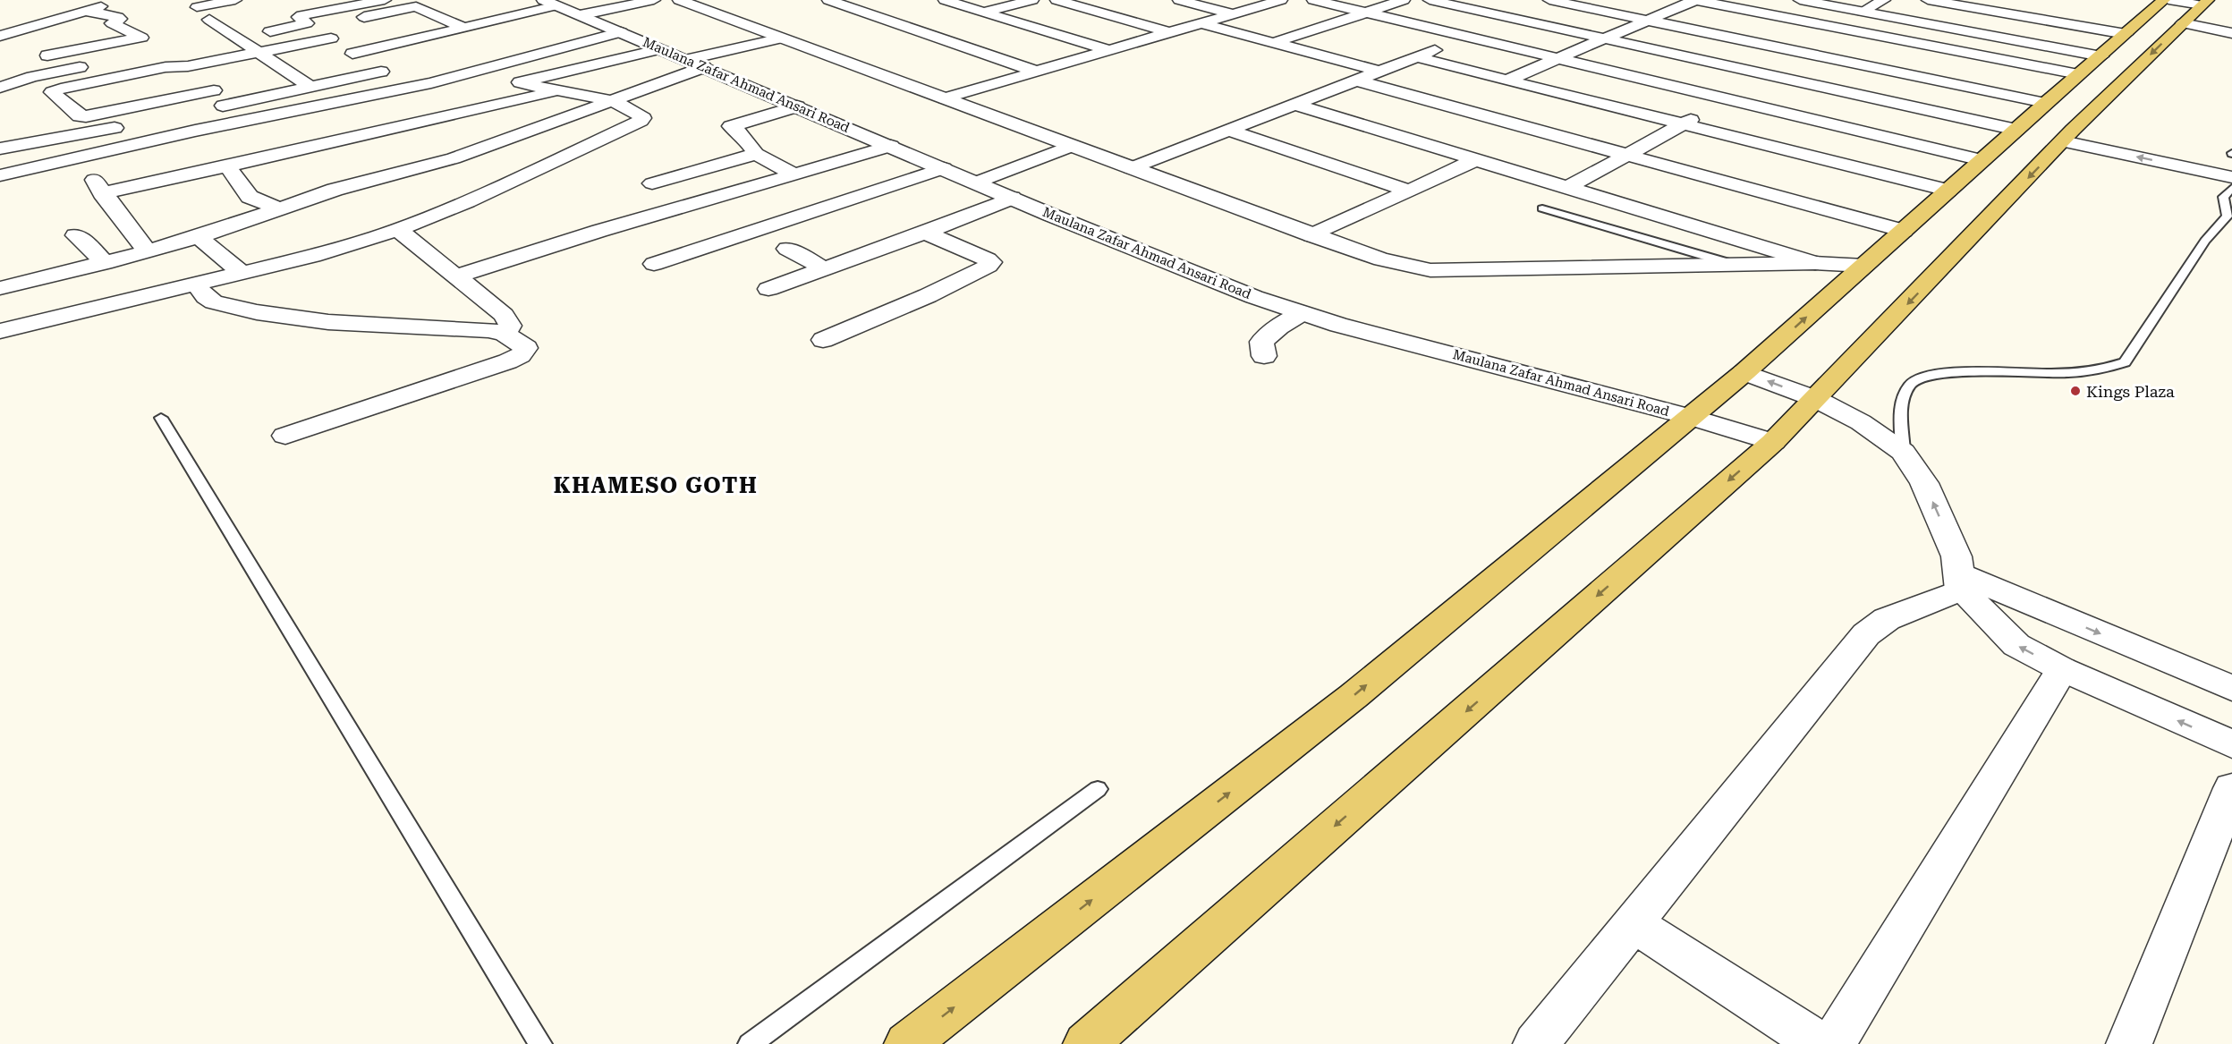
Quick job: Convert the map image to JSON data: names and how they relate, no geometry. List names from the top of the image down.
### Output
{
  "streets": {
    "street": ["Maulana Zafar Ahmad Ansari Road"]
  },
  "districts": ["KHAMESO GOTH"],
  "places": ["Kings Plaza"]
}
